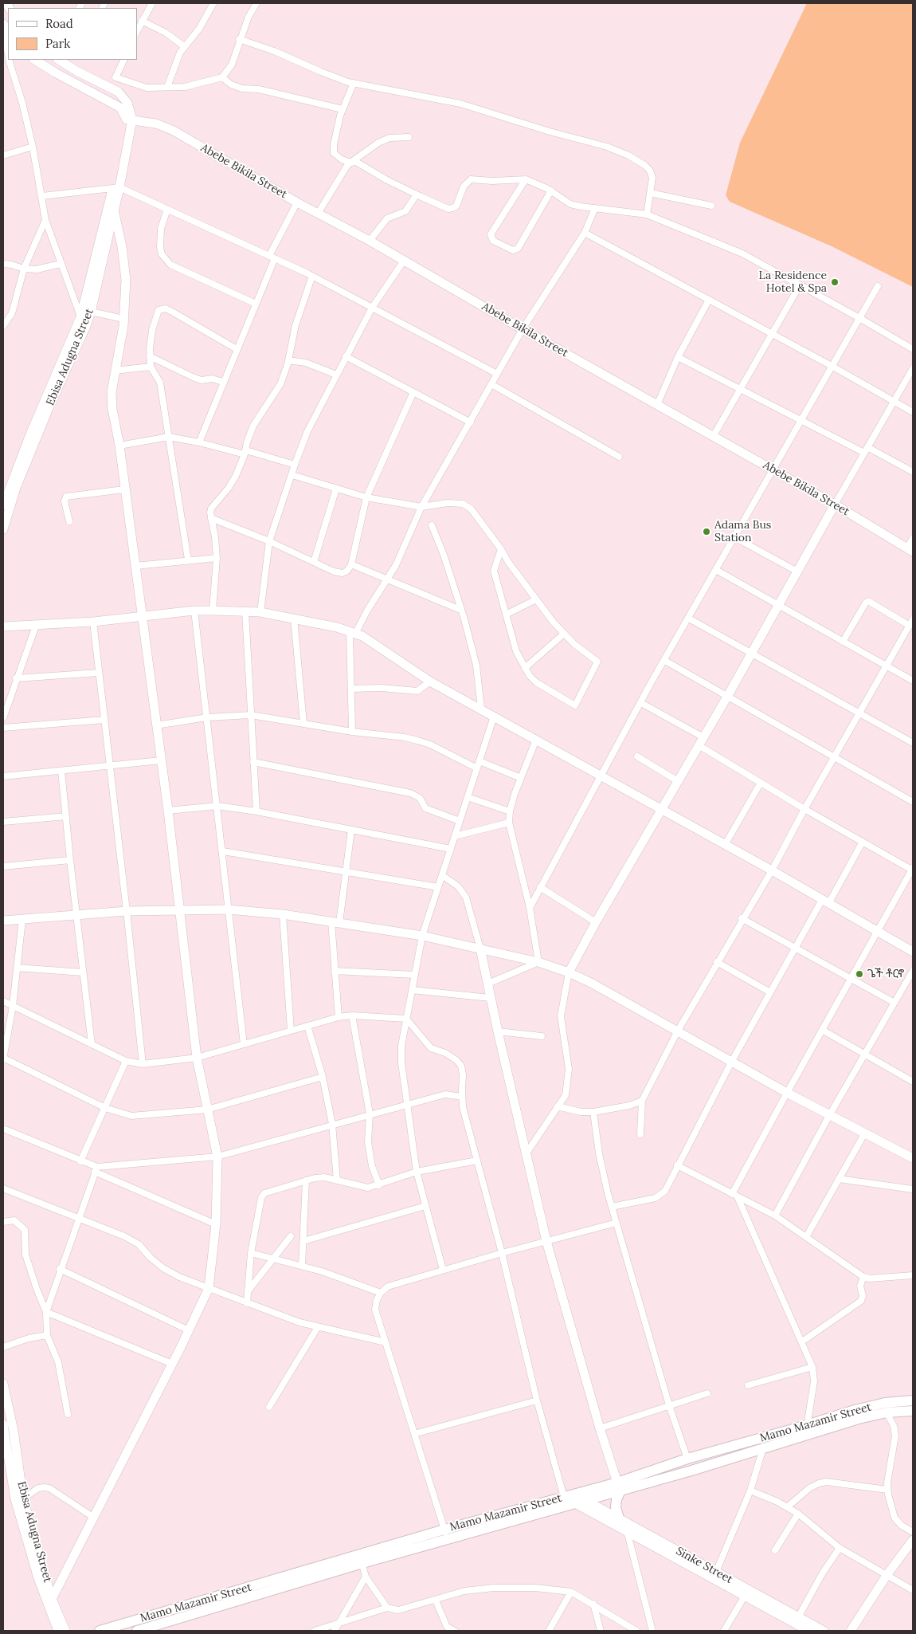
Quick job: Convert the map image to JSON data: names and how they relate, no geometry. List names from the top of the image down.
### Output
{
  "streets": {
    "main road": ["Mamo Mazamir Street"],
    "street": ["Abebe Bikila Street", "Ebisa Adugna Street", "Sinke Street"]
  },
  "crossings": [
    ["Abebe Bikila Street", "Ebisa Adugna Street"],
    ["Mamo Mazamir Street", "Sinke Street"]
  ],
  "places": ["La Residence Hotel & Spa", "Adama Bus Station", "ጌች ቶርኖ"],
  "legend": ["Road", "Park"]
}
